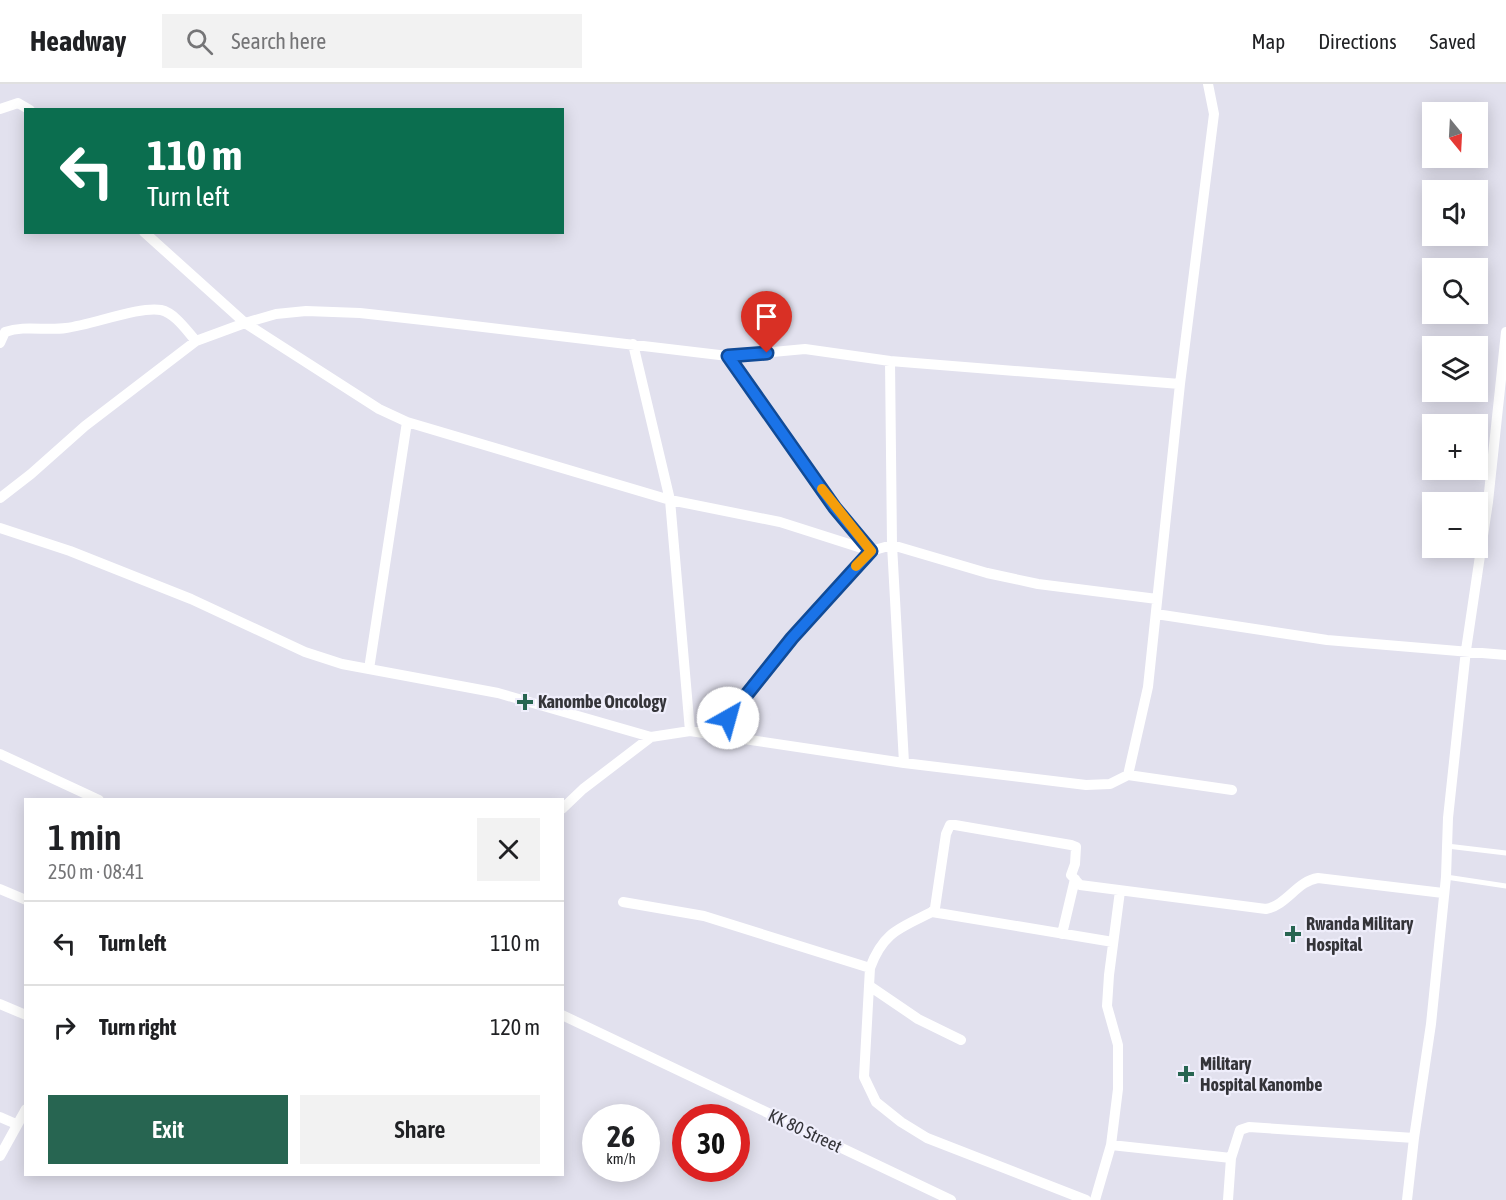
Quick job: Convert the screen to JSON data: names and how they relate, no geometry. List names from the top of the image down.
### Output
{
  "streets": {
    "street": ["KK 80 Street"]
  },
  "places": {
    "health": ["Kanombe Oncology", "Rwanda Military Hospital", "Military Hospital Kanombe"]
  },
  "north": "bottom",
  "page": {
    "header": "Headway",
    "search": "Search here",
    "nav": ["Map", "Directions", "Saved"],
    "map_buttons": ["+", "−"],
    "turn": ["110 m", "Turn left"],
    "heading": ["1 min", "250 m · 08:41"],
    "list": [
      {
        "name": "Turn left",
        "value": "110 m"
      },
      {
        "name": "Turn right",
        "value": "120 m"
      }
    ],
    "buttons": ["Exit", "Share"],
    "speed": "26 km/h",
    "limit": "30"
  }
}
